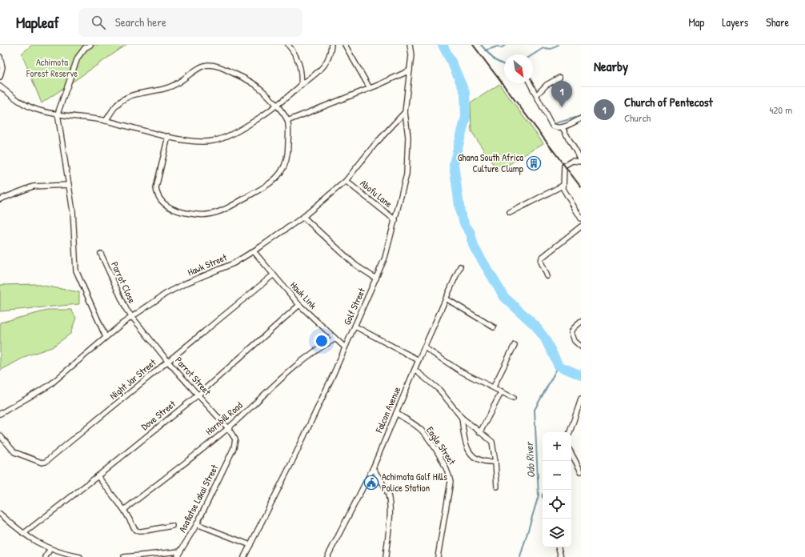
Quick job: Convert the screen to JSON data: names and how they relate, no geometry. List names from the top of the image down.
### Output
{
  "streets": {
    "street": [
      "Abofu Lane",
      "Hawk Street",
      "Parrot Close",
      "Hawk Link",
      "Golf Street",
      "Parrot Street",
      "Night Jar Street",
      "Falcon Avenue",
      "Dove Street",
      "Hornbill Road",
      "Eagle Street",
      "Asafiatse Lakai Street"
    ]
  },
  "crossings": [
    ["Abofu Lane", "Hawk Street"],
    ["Abofu Lane", "Golf Street"],
    ["Hawk Street", "Parrot Close"],
    ["Hawk Street", "Hawk Link"],
    ["Hawk Street", "Golf Street"],
    ["Hawk Street", "Parrot Street"],
    ["Parrot Close", "Parrot Street"],
    ["Hawk Link", "Golf Street"],
    ["Hawk Link", "Night Jar Street"],
    ["Hawk Link", "Dove Street"],
    ["Hawk Link", "Hornbill Road"],
    ["Parrot Street", "Night Jar Street"],
    ["Parrot Street", "Dove Street"],
    ["Parrot Street", "Hornbill Road"],
    ["Parrot Street", "Asafiatse Lakai Street"],
    ["Falcon Avenue", "Eagle Street"]
  ],
  "water": ["Odo River"],
  "parks": ["Achimota Forest Reserve"],
  "places": {
    "building": ["Ghana South Africa Culture Clump"],
    "public building": ["Achimota Golf Hills Police Station"]
  },
  "north": "bottom right",
  "page": {
    "header": "Mapleaf",
    "search": "Search here",
    "nav": ["Map", "Layers", "Share"],
    "heading": "Nearby",
    "pins": "1",
    "list": [
      {
        "mark": "1",
        "name": "Church of Pentecost",
        "note": "Church",
        "value": "420 m"
      }
    ],
    "map_buttons": ["+", "−"]
  }
}
